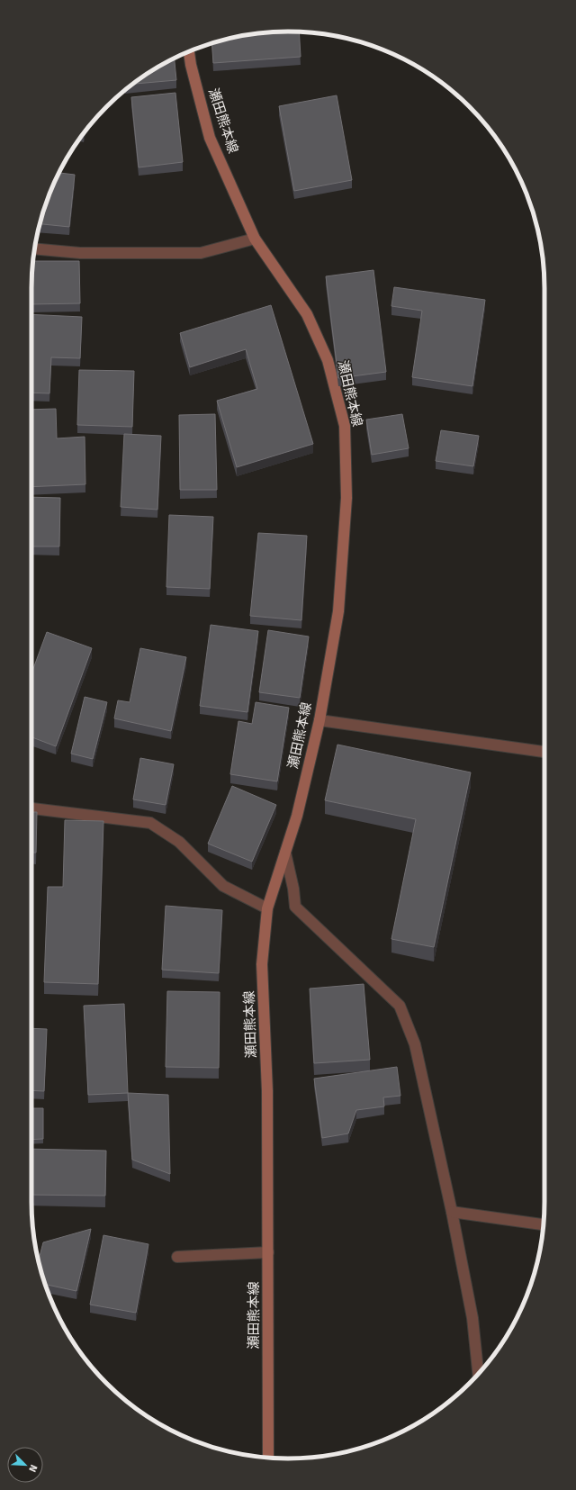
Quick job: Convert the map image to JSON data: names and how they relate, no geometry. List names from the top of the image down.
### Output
{
  "streets": {
    "main road": ["瀬田熊本線"]
  },
  "north": "bottom right"
}
